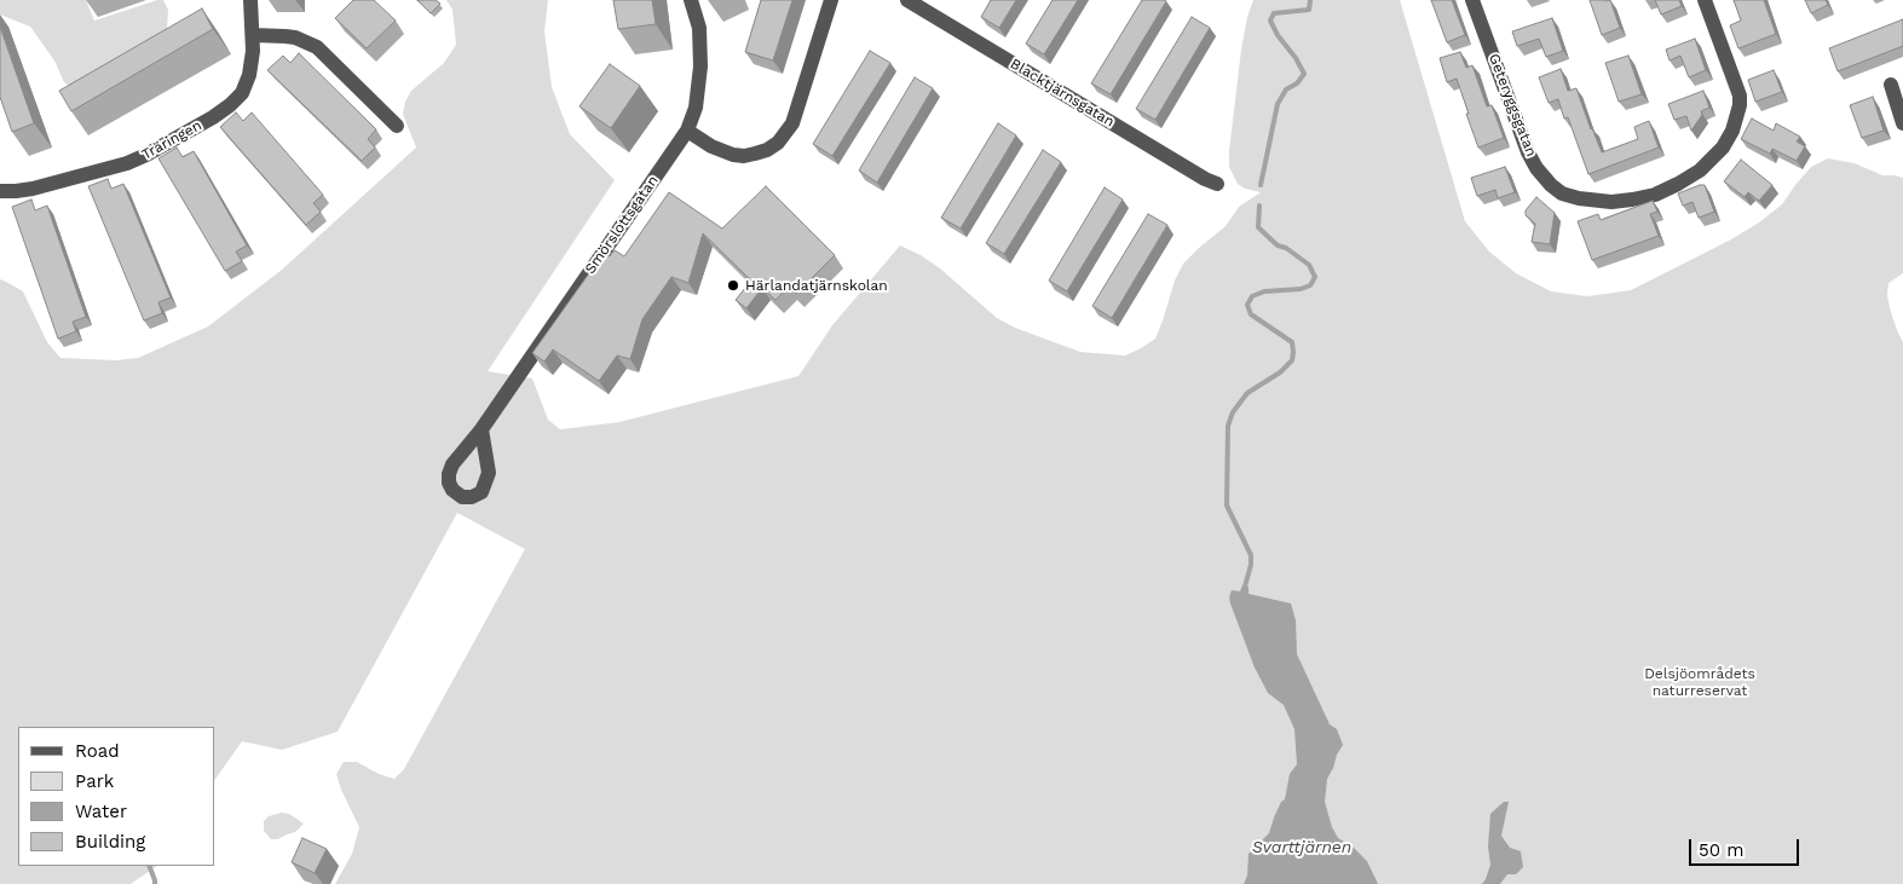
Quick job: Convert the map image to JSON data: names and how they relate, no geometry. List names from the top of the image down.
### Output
{
  "streets": {
    "street": [
      "Blacktjärnsgatan",
      "Geteryggsgatan",
      "Träringen",
      "Smörslottsgatan"
    ]
  },
  "water": ["Svarttjärnen"],
  "parks": ["Delsjöområdets naturreservat"],
  "places": ["Härlandatjärnskolan"],
  "legend": [
    "Road",
    "Park",
    "Water",
    "Building"
  ],
  "scale_bar": "50 m"
}
